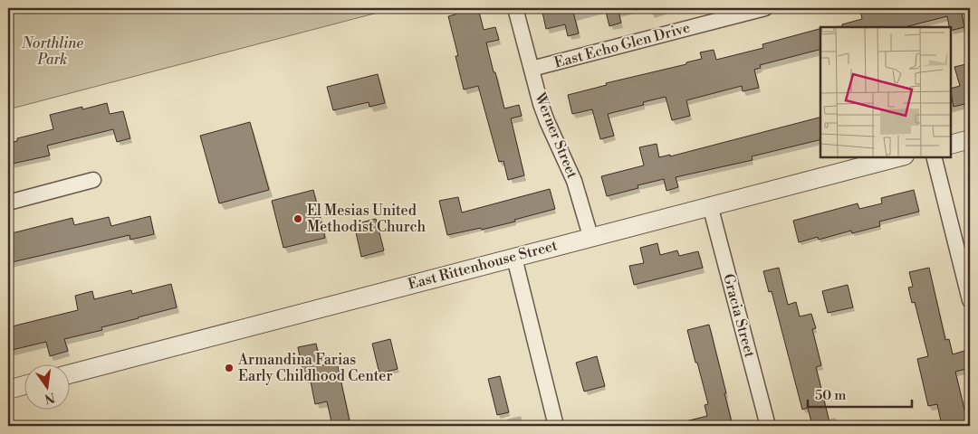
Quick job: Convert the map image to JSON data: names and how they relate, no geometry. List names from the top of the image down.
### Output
{
  "streets": {
    "street": [
      "East Echo Glen Drive",
      "Werner Street",
      "East Rittenhouse Street",
      "Gracia Street"
    ]
  },
  "crossings": [
    ["East Echo Glen Drive", "Werner Street"],
    ["Werner Street", "East Rittenhouse Street"],
    ["East Rittenhouse Street", "Gracia Street"]
  ],
  "parks": ["Northline Park"],
  "places": ["El Mesias United Methodist Church", "Armandina Farias Early Childhood Center"],
  "scale_bar": "50 m",
  "north": "bottom"
}
